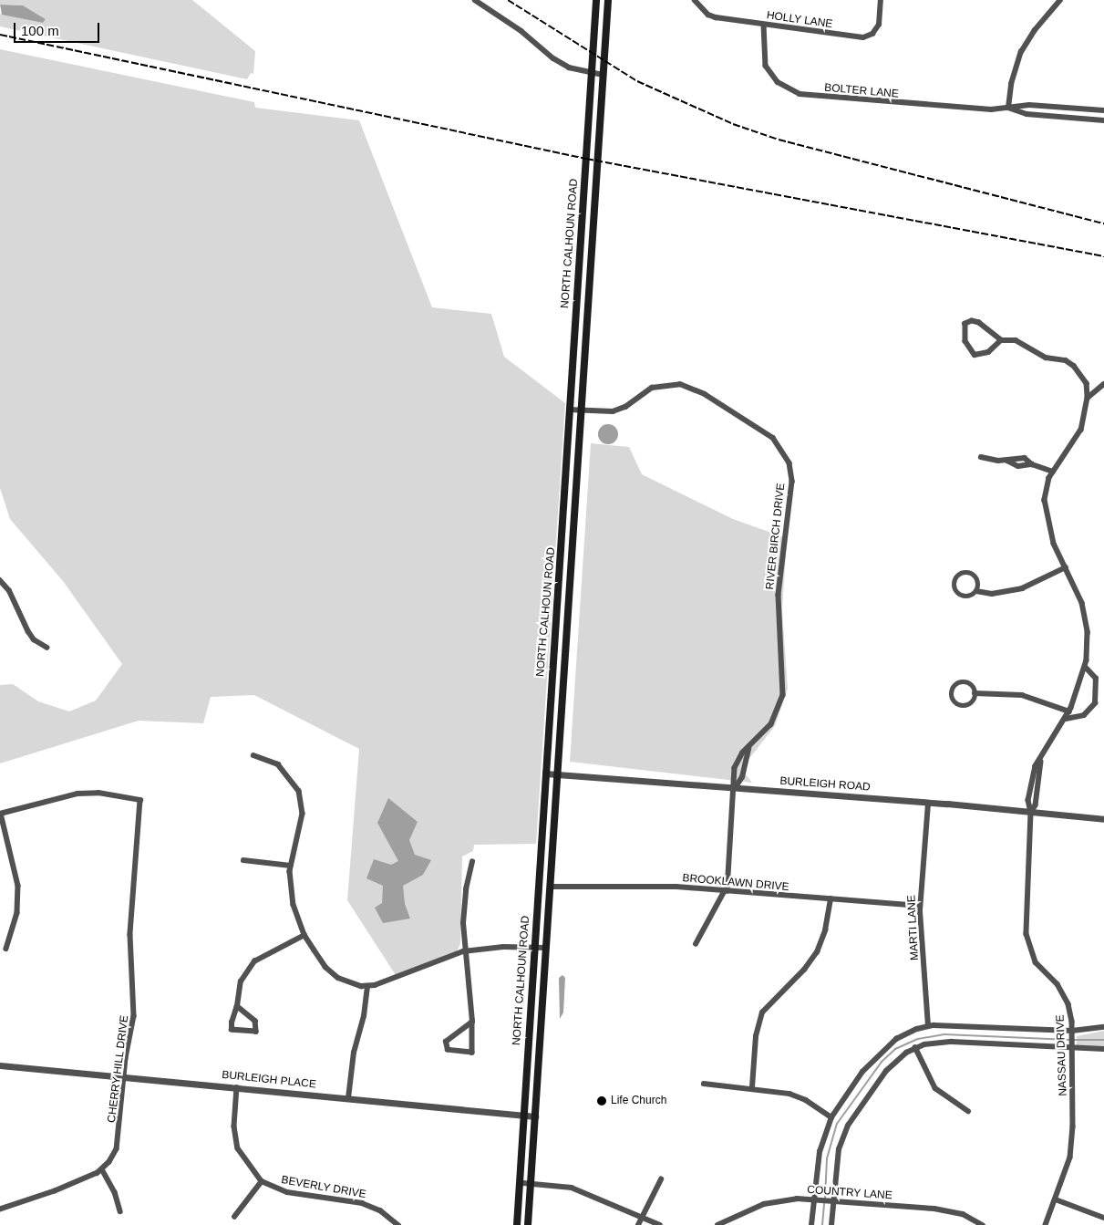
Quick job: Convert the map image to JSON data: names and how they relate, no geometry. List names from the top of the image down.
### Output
{
  "streets": {
    "main road": ["NORTH CALHOUN ROAD"],
    "street": [
      "HOLLY LANE",
      "BOLTER LANE",
      "RIVER BIRCH DRIVE",
      "BURLEIGH ROAD",
      "BROOKLAWN DRIVE",
      "MARTI LANE",
      "NASSAU DRIVE",
      "CHERRY HILL DRIVE",
      "BURLEIGH PLACE",
      "BEVERLY DRIVE",
      "COUNTRY LANE"
    ]
  },
  "crossings": [
    ["HOLLY LANE", "BOLTER LANE"],
    ["NORTH CALHOUN ROAD", "RIVER BIRCH DRIVE"],
    ["NORTH CALHOUN ROAD", "BURLEIGH ROAD"],
    ["NORTH CALHOUN ROAD", "BROOKLAWN DRIVE"],
    ["NORTH CALHOUN ROAD", "BURLEIGH PLACE"],
    ["RIVER BIRCH DRIVE", "BURLEIGH ROAD"],
    ["BURLEIGH ROAD", "MARTI LANE"],
    ["BURLEIGH ROAD", "NASSAU DRIVE"],
    ["BROOKLAWN DRIVE", "MARTI LANE"],
    ["CHERRY HILL DRIVE", "BURLEIGH PLACE"]
  ],
  "places": ["Life Church"],
  "scale_bar": "100 m"
}
